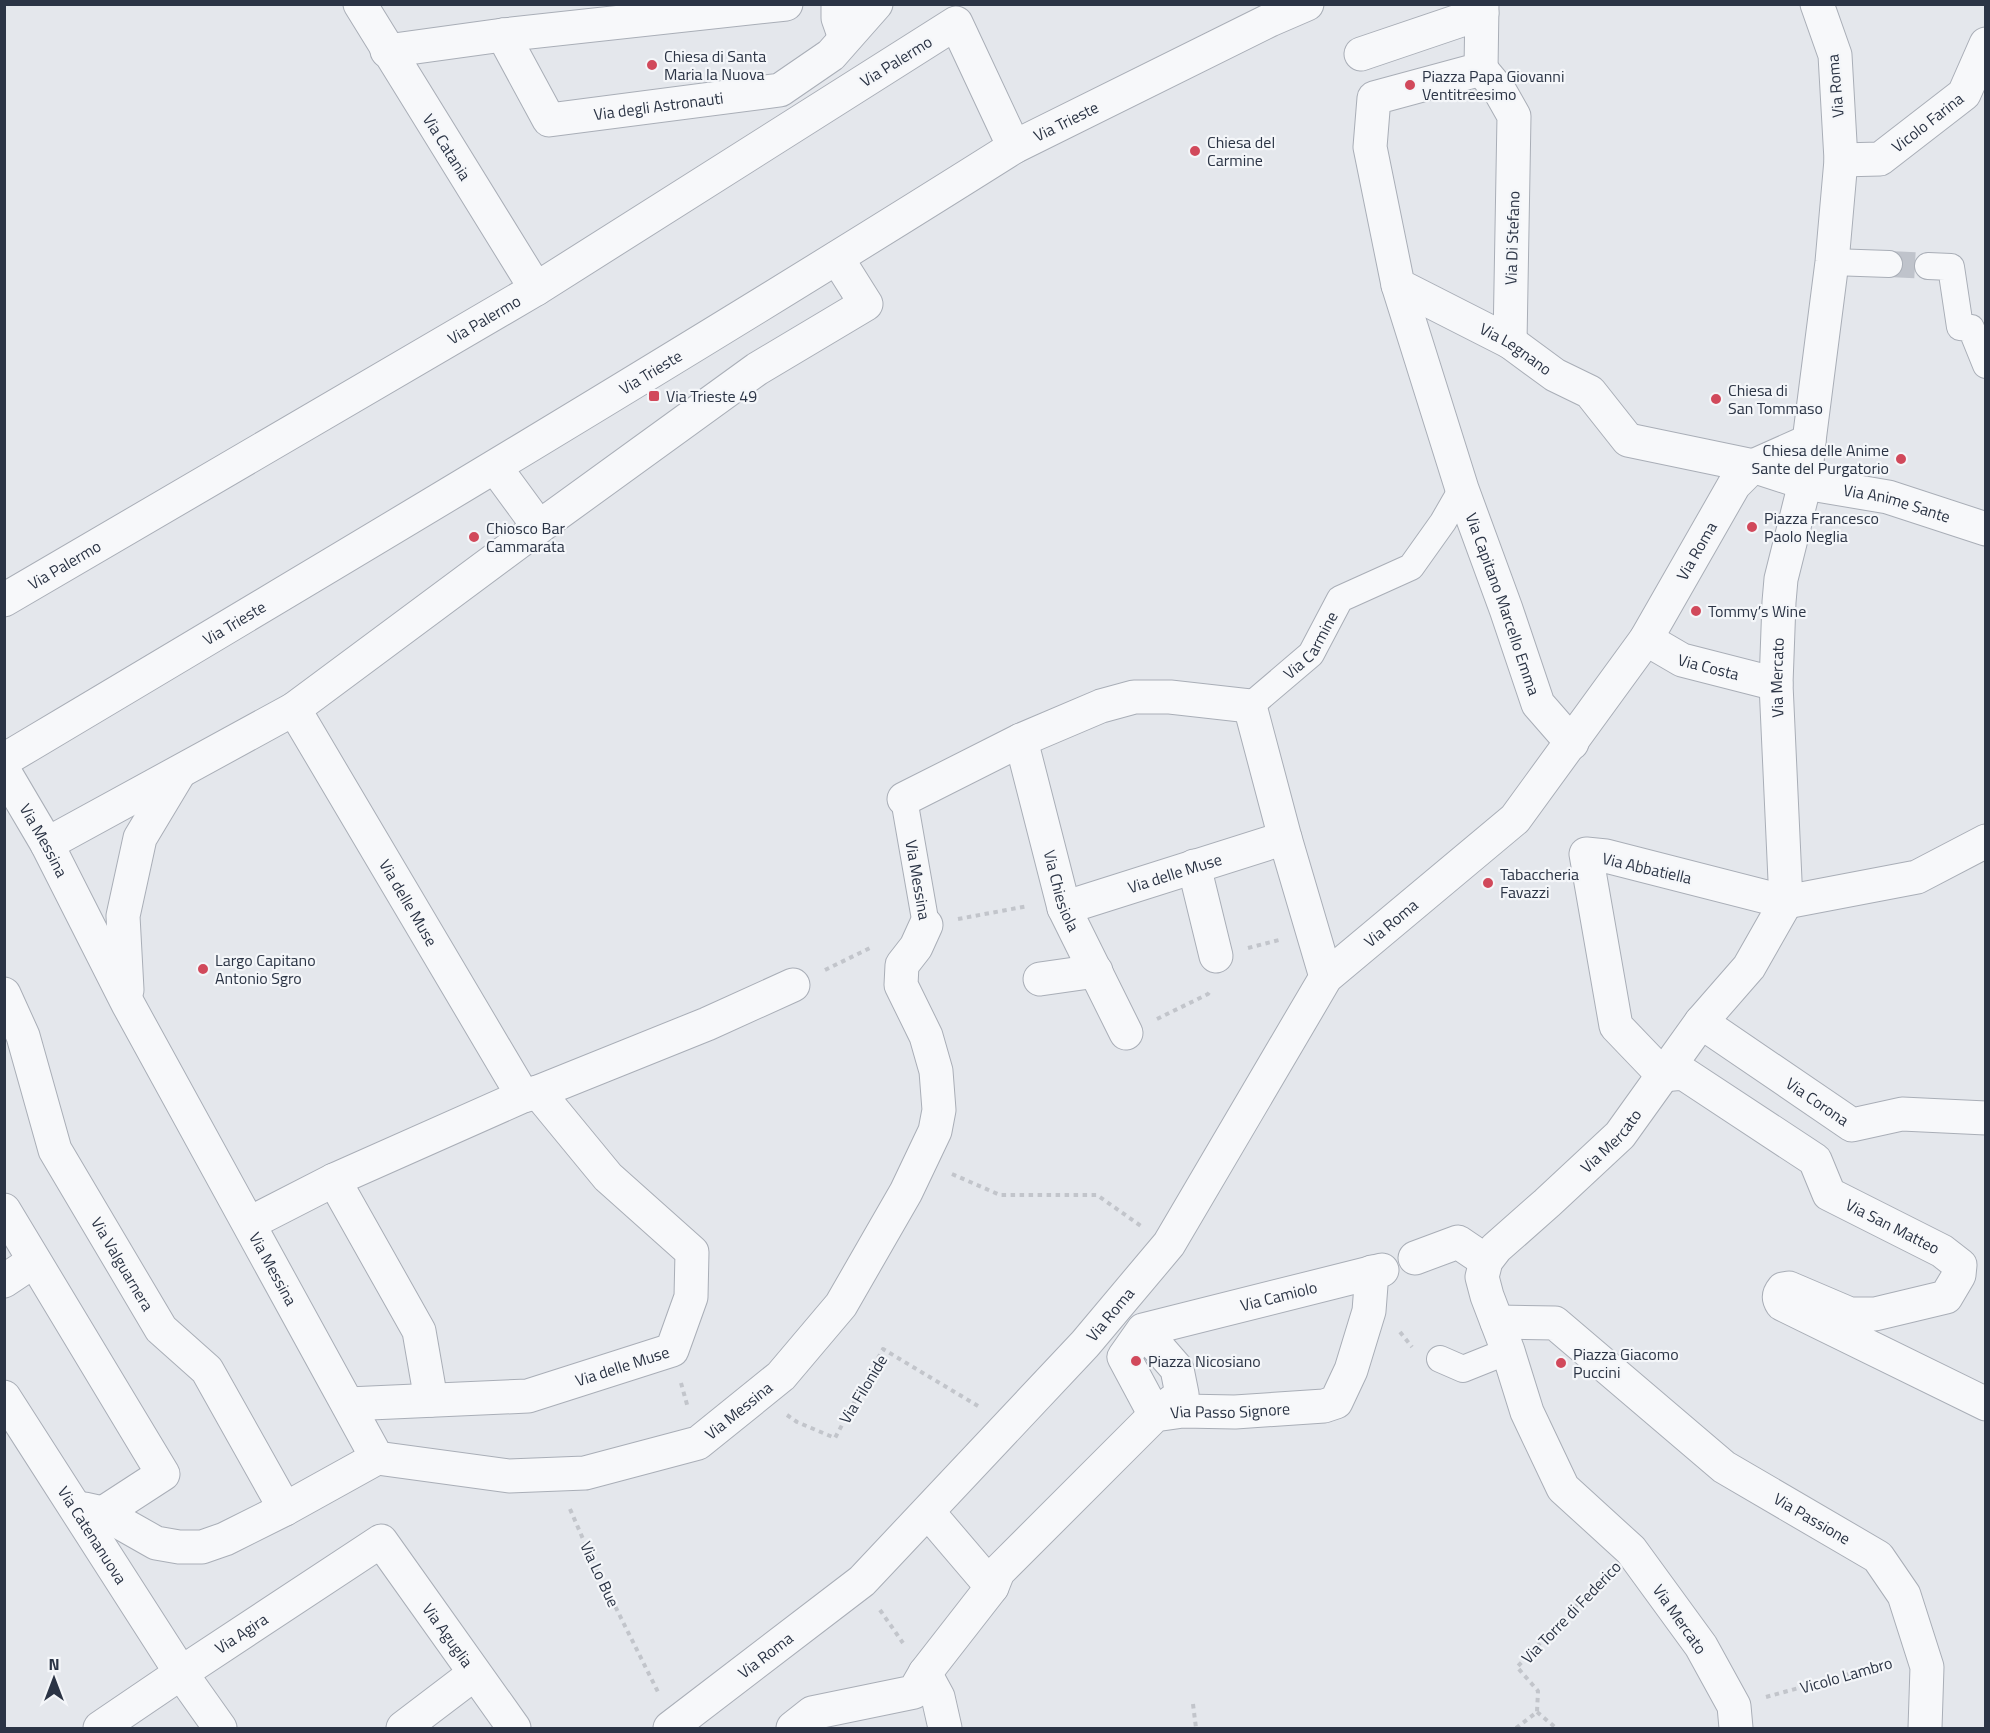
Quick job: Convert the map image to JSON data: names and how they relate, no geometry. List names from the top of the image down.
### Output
{
  "streets": {
    "street": [
      "Via Palermo",
      "Via Roma",
      "Via degli Astronauti",
      "Via Trieste",
      "Vicolo Farina",
      "Via Catania",
      "Via Di Stefano",
      "Via Legnano",
      "Via Anime Sante",
      "Via Capitano Marcello Emma",
      "Via Carmine",
      "Via Costa",
      "Via Mercato",
      "Via Messina",
      "Via Abbatiella",
      "Via delle Muse",
      "Via Chiesiola",
      "Via Corona",
      "Via San Matteo",
      "Via Valguarnera",
      "Via Camiolo",
      "Via Passo Signore",
      "Via Passione",
      "Via Catenanuova",
      "Via Agira",
      "Via Aguglia"
    ],
    "path": [
      "Via Filonide",
      "Via Lo Bue",
      "Via Torre di Federico",
      "Vicolo Lambro"
    ]
  },
  "crossings": [
    ["Via Palermo", "Via Catania"],
    ["Via Roma", "Vicolo Farina"],
    ["Via Roma", "Via Legnano"],
    ["Via Roma", "Via Capitano Marcello Emma"],
    ["Via Roma", "Via Costa"],
    ["Via Roma", "Via Mercato"],
    ["Via Roma", "Via Filonide"],
    ["Via Roma", "Via Lo Bue"],
    ["Via Di Stefano", "Via Legnano"],
    ["Via Legnano", "Via Anime Sante"],
    ["Via Legnano", "Via Mercato"],
    ["Via Anime Sante", "Via Mercato"],
    ["Via Capitano Marcello Emma", "Via Carmine"],
    ["Via Carmine", "Via Messina"],
    ["Via Costa", "Via Mercato"],
    ["Via Mercato", "Via Abbatiella"],
    ["Via Mercato", "Via Corona"],
    ["Via Mercato", "Via San Matteo"],
    ["Via Mercato", "Via Passione"],
    ["Via Mercato", "Via Torre di Federico"],
    ["Via Mercato", "Vicolo Lambro"],
    ["Via Messina", "Via delle Muse"],
    ["Via Messina", "Via Chiesiola"],
    ["Via Abbatiella", "Via San Matteo"],
    ["Via delle Muse", "Via Chiesiola"],
    ["Via Camiolo", "Via Passo Signore"],
    ["Via Catenanuova", "Via Agira"],
    ["Via Agira", "Via Aguglia"]
  ],
  "places": {
    "other": [
      "Chiesa di Santa Maria la Nuova",
      "Piazza Papa Giovanni Ventitreesimo",
      "Chiesa del Carmine",
      "Chiesa di San Tommaso",
      "Chiesa delle Anime Sante del Purgatorio",
      "Piazza Francesco Paolo Neglia",
      "Chiosco Bar Cammarata",
      "Tommy’s Wine",
      "Tabaccheria Favazzi",
      "Largo Capitano Antonio Sgro",
      "Piazza Nicosiano",
      "Piazza Giacomo Puccini"
    ],
    "transit": ["Via Trieste 49"]
  },
  "north": "top"
}
